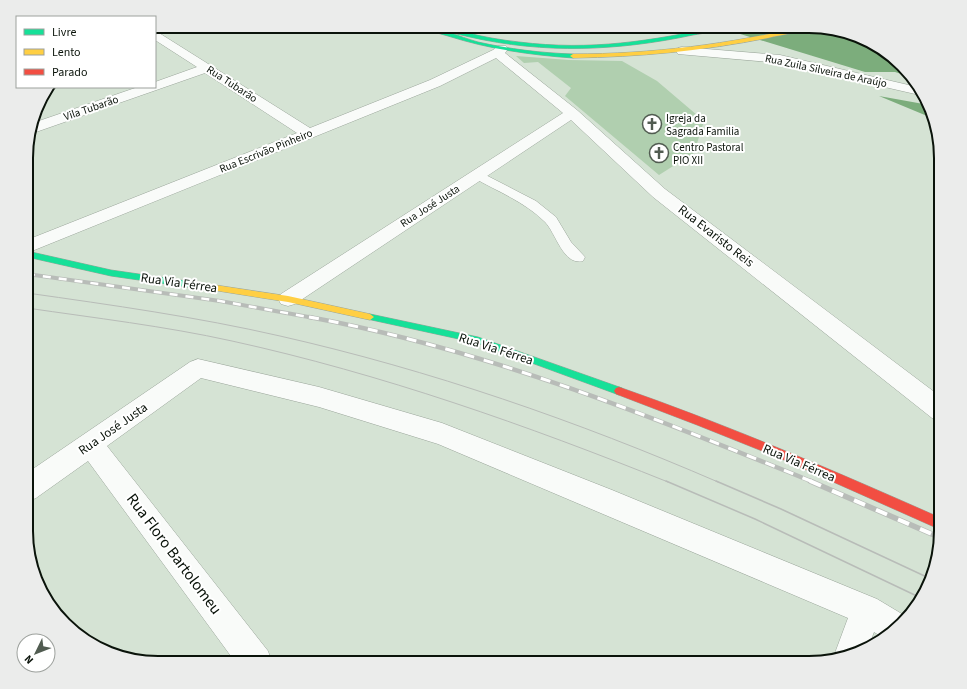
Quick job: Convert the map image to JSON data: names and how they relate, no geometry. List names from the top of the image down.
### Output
{
  "streets": {
    "main road": ["Rua Via Férrea"],
    "street": [
      "Rua Zuila Silveira de Araújo",
      "Rua Tubarão",
      "Vila Tubarão",
      "Rua Escrivão Pinheiro",
      "Rua José Justa",
      "Rua Evaristo Reis",
      "Rua Floro Bartolomeu"
    ]
  },
  "crossings": [
    ["Rua Tubarão", "Rua Escrivão Pinheiro"],
    ["Rua Escrivão Pinheiro", "Rua Evaristo Reis"],
    ["Rua José Justa", "Rua Evaristo Reis"],
    ["Rua José Justa", "Rua Via Férrea"],
    ["Rua José Justa", "Rua Floro Bartolomeu"]
  ],
  "places": {
    "church": ["Igreja da Sagrada Familia", "Centro Pastoral PIO XII"]
  },
  "legend": ["Livre", "Lento", "Parado"],
  "north": "bottom left"
}
